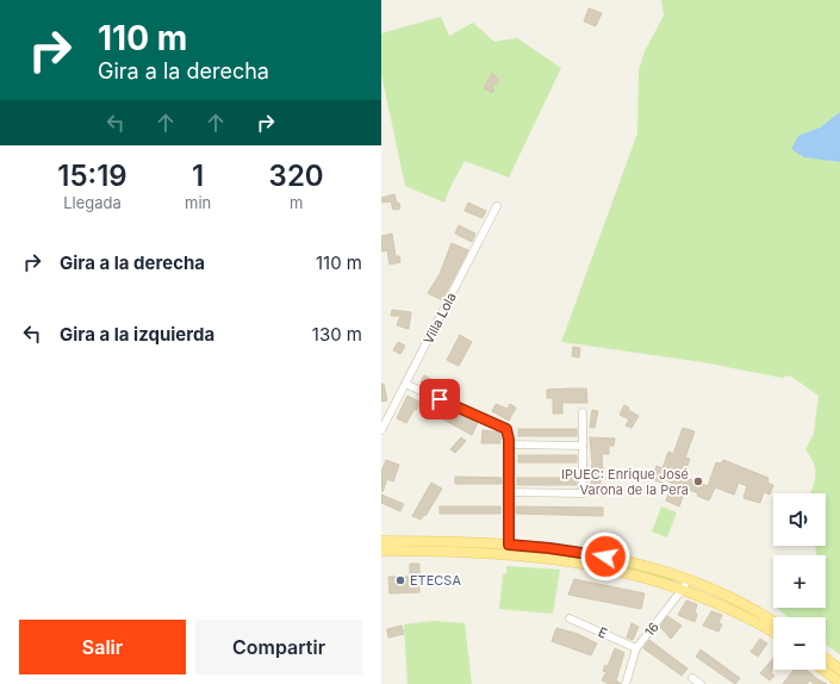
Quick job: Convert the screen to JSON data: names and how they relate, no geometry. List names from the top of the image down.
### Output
{
  "streets": {
    "street": ["Villa Lola", "16", "E"]
  },
  "crossings": [
    ["16", "E"]
  ],
  "places": ["IPUEC: Enrique José Varona de la Pera", "ETECSA"],
  "page": {
    "turn": ["110 m", "Gira a la derecha"],
    "eta": [
      "15:19",
      "Llegada",
      "1",
      "min",
      "320",
      "m"
    ],
    "list": [
      {
        "name": "Gira a la derecha",
        "value": "110 m"
      },
      {
        "name": "Gira a la izquierda",
        "value": "130 m"
      }
    ],
    "map_buttons": ["+", "−"],
    "buttons": ["Salir", "Compartir"]
  }
}
